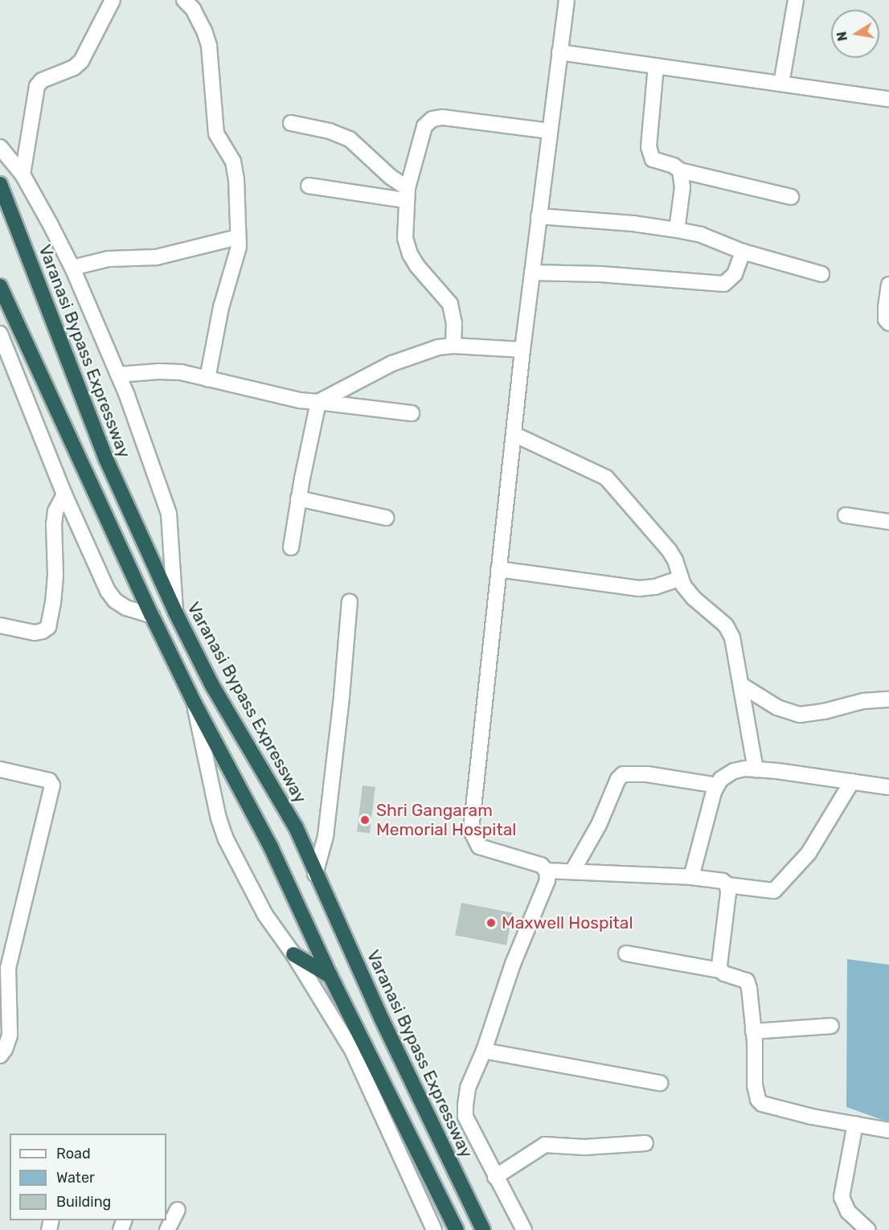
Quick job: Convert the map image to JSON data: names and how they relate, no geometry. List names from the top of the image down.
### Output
{
  "streets": {
    "highway": ["Varanasi Bypass Expressway"]
  },
  "places": ["Shri Gangaram Memorial Hospital", "Maxwell Hospital"],
  "legend": ["Road", "Water", "Building"],
  "north": "left"
}
